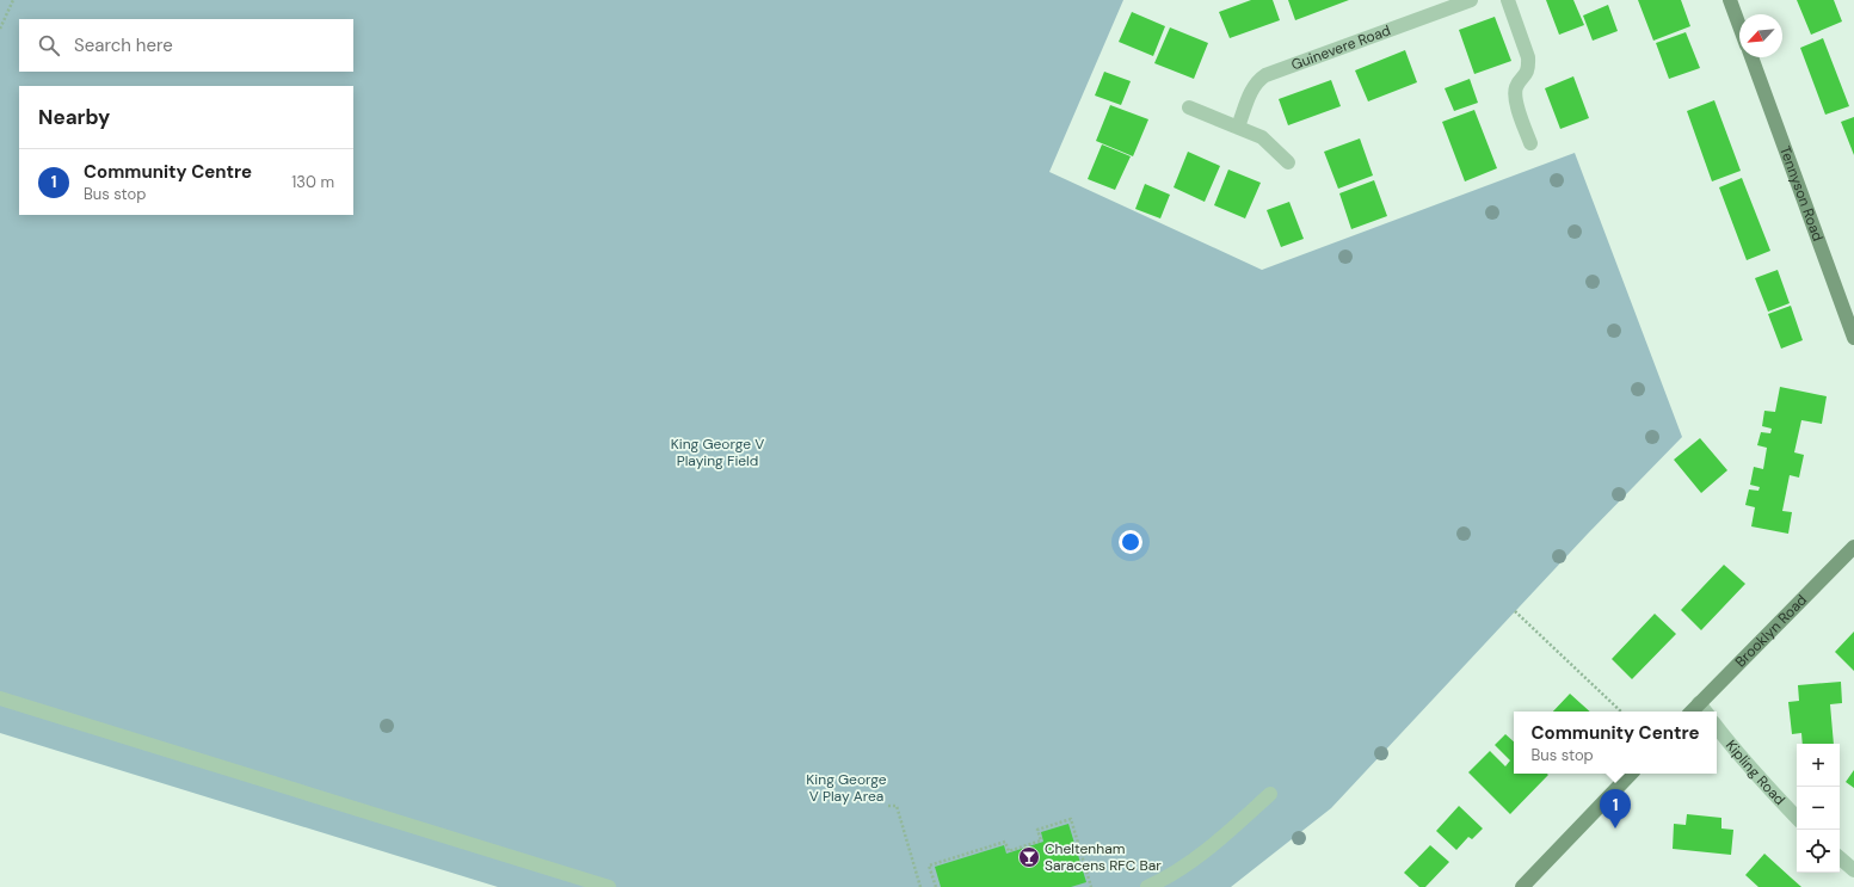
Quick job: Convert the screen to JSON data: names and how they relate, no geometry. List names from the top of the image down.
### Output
{
  "streets": {
    "street": [
      "Guinevere Road",
      "Tennyson Road",
      "Brooklyn Road",
      "Kipling Road"
    ]
  },
  "parks": ["King George V Playing Field", "King George V Play Area"],
  "places": {
    "bar": ["Cheltenham Saracens RFC Bar"]
  },
  "north": "bottom left",
  "page": {
    "search": "Search here",
    "heading": "Nearby",
    "list": [
      {
        "mark": "1",
        "name": "Community Centre",
        "note": "Bus stop",
        "value": "130 m"
      }
    ],
    "popup": ["Community Centre", "Bus stop"],
    "map_buttons": ["+", "−"],
    "pins": "1"
  }
}
